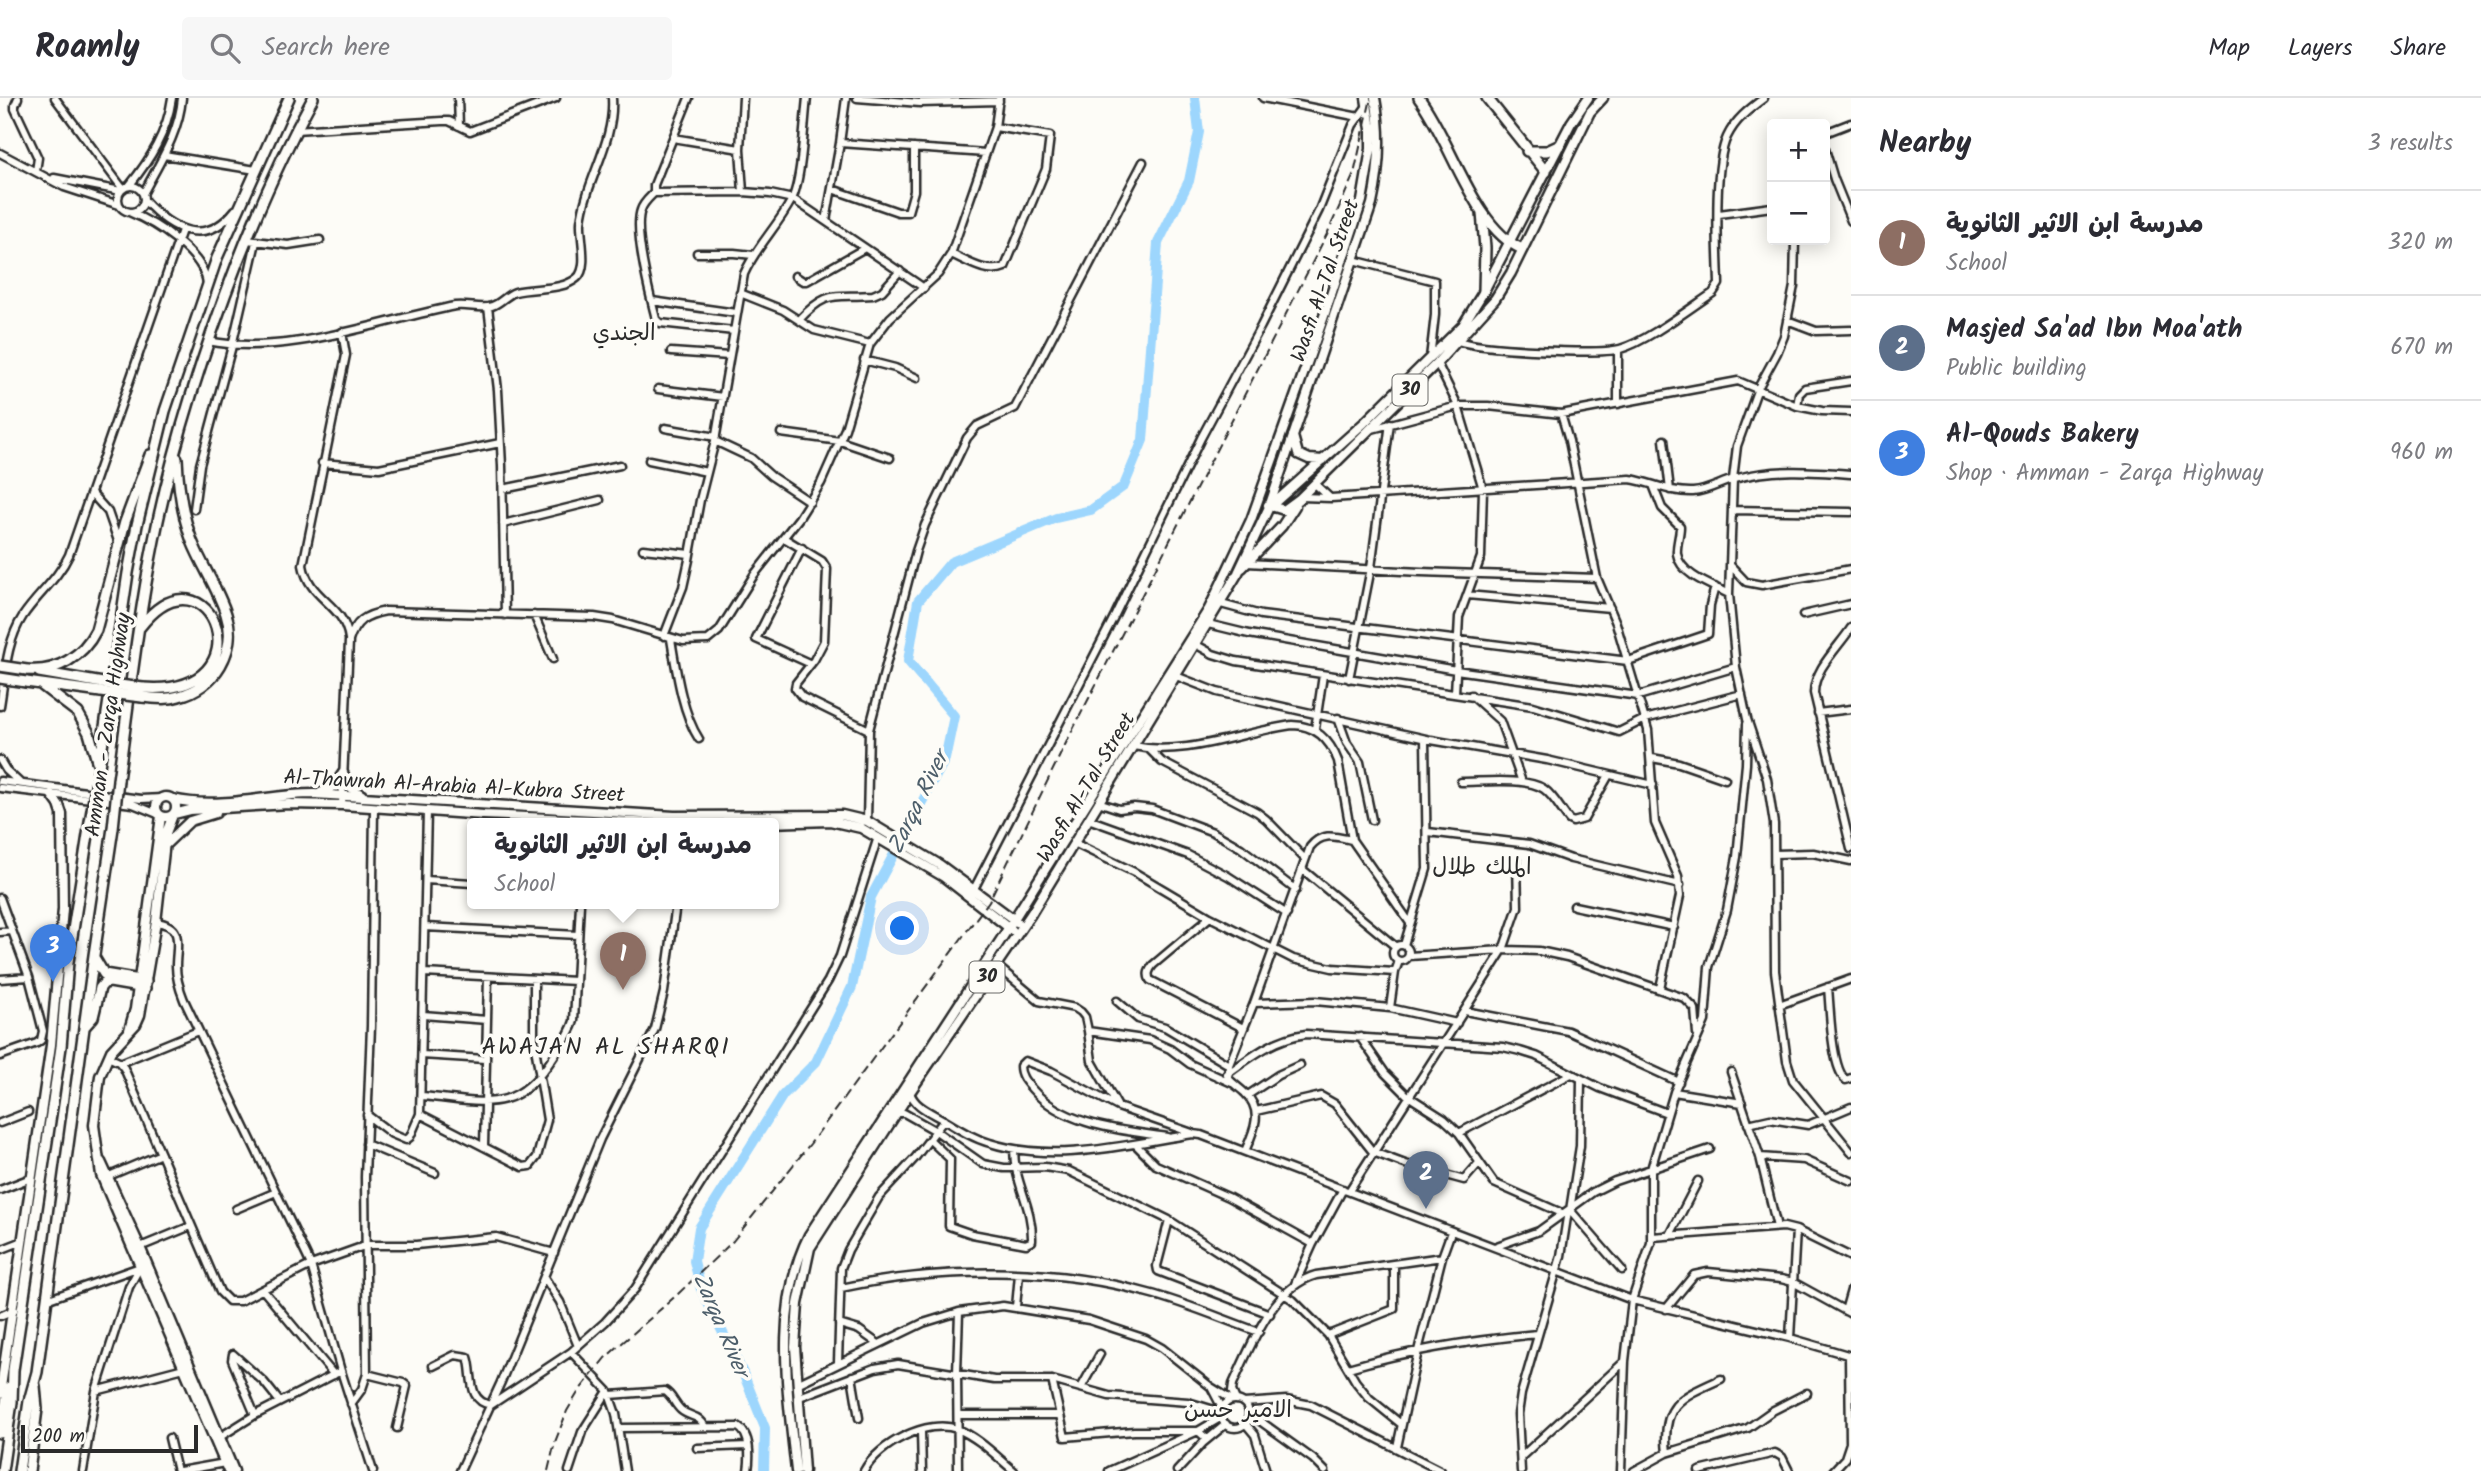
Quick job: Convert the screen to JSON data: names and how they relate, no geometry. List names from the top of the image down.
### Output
{
  "streets": {
    "highway": ["Amman - Zarqa Highway"],
    "main road": ["Wasfi Al-Tal Street", "30", "Al-Thawrah Al-Arabia Al-Kubra Street"]
  },
  "crossings": [
    ["Wasfi Al-Tal Street", "30"]
  ],
  "districts": [
    "الجندي",
    "الملك طلال",
    "AWAJAN AL SHARQI",
    "الامير حسن"
  ],
  "water": ["Zarqa River"],
  "scale_bar": "200 m",
  "page": {
    "header": "Roamly",
    "search": "Search here",
    "nav": ["Map", "Layers", "Share"],
    "heading": ["Nearby", "3 results"],
    "map_buttons": ["+", "−"],
    "list": [
      {
        "mark": "1",
        "name": "مدرسة ابن الاثير الثانوية",
        "note": "School",
        "value": "320 m"
      },
      {
        "mark": "2",
        "name": "Masjed Sa'ad Ibn Moa'ath",
        "note": "Public building",
        "value": "670 m"
      },
      {
        "mark": "3",
        "name": "Al-Qouds Bakery",
        "note": "Shop · Amman - Zarqa Highway",
        "value": "960 m"
      }
    ],
    "popup": ["مدرسة ابن الاثير الثانوية", "School"],
    "pins": ["3", "1", "2"],
    "scale": "200 m"
  }
}
